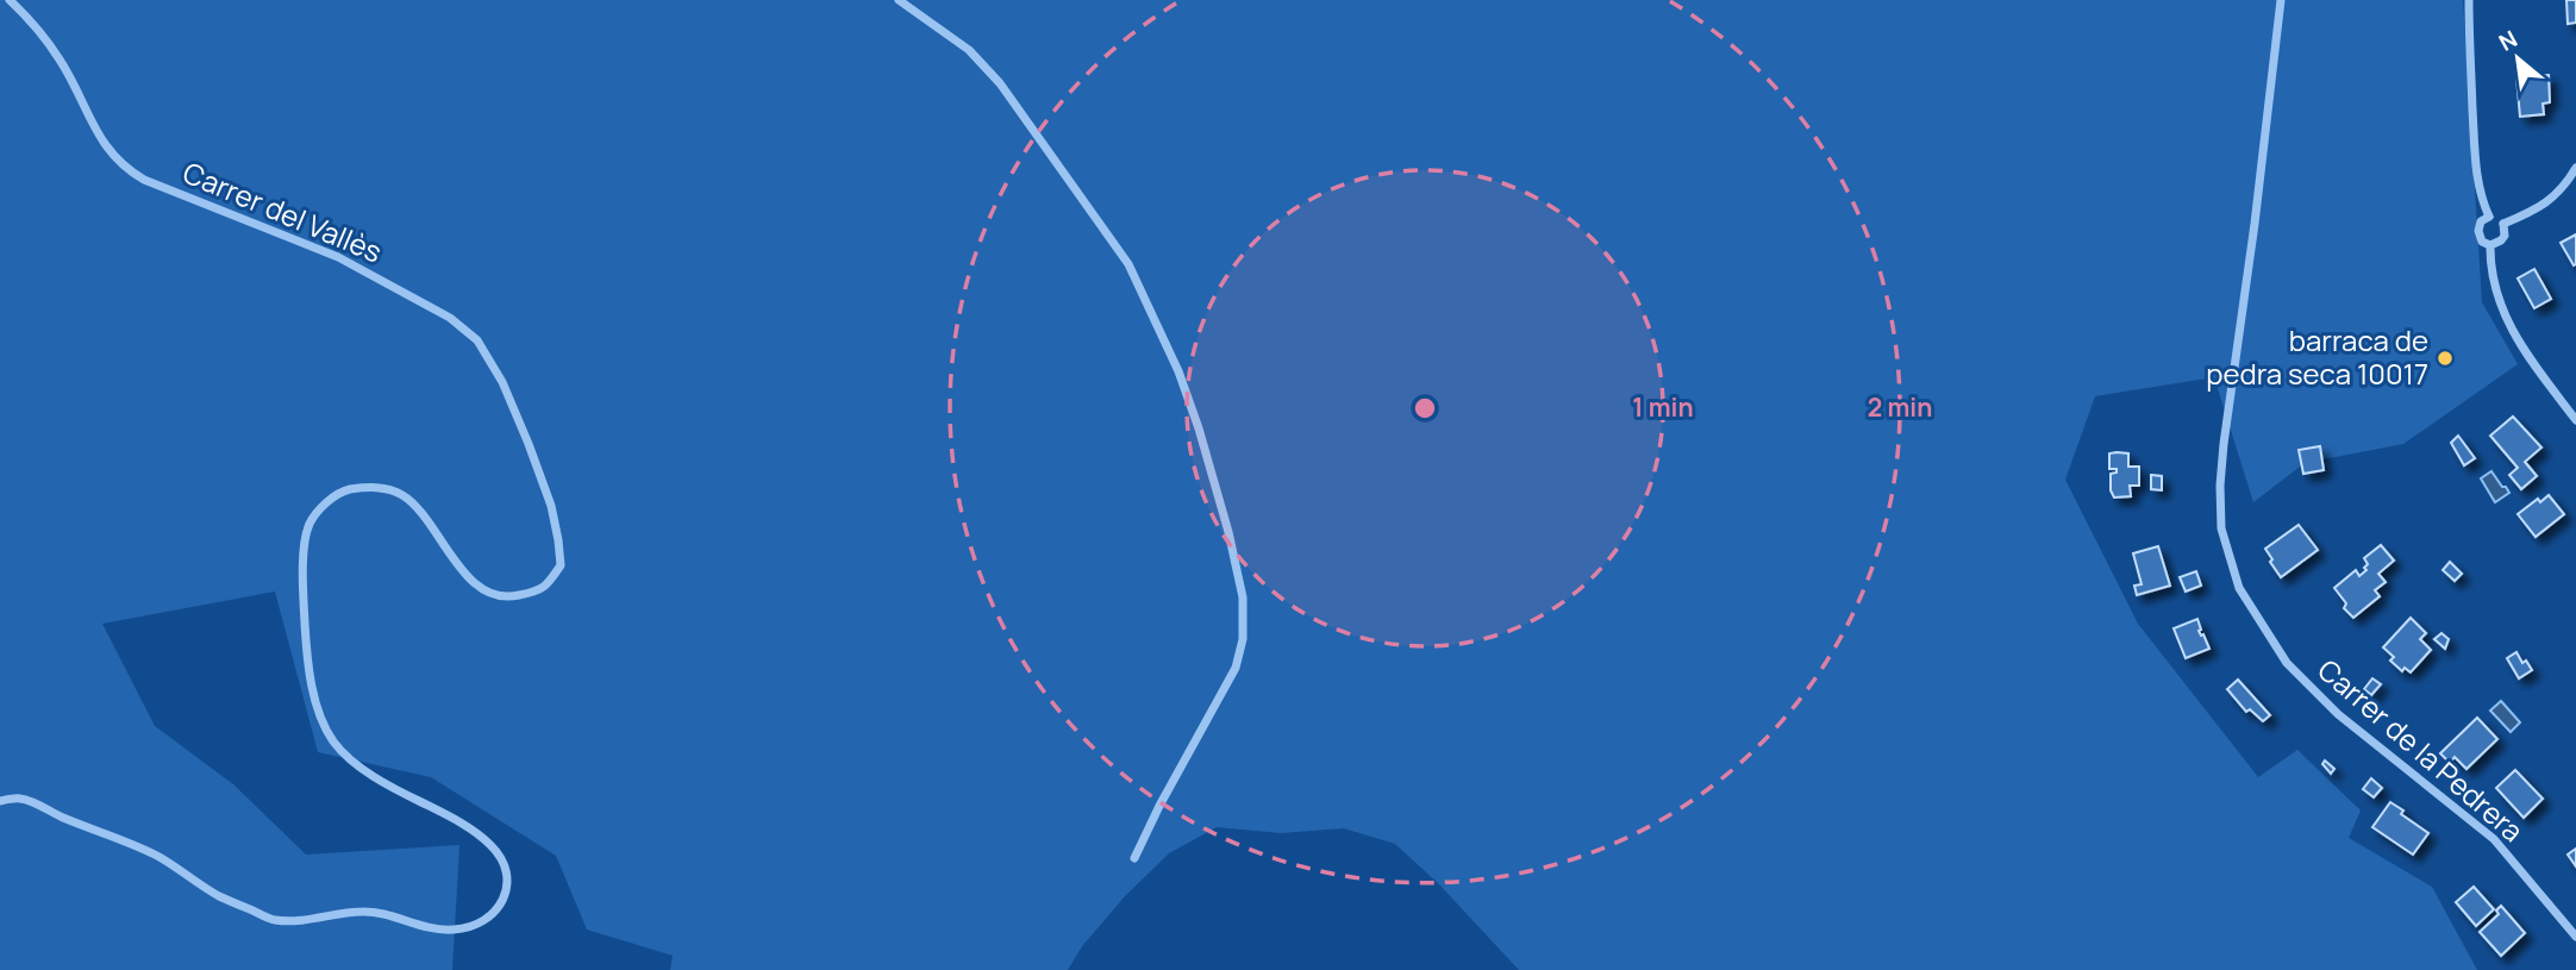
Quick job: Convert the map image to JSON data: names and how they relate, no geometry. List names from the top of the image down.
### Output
{
  "streets": {
    "street": ["Carrer del Vallès", "Carrer de la Pedrera"]
  },
  "places": ["barraca de pedra seca 10017"],
  "north": "top left",
  "rings": ["1 min", "2 min"]
}
